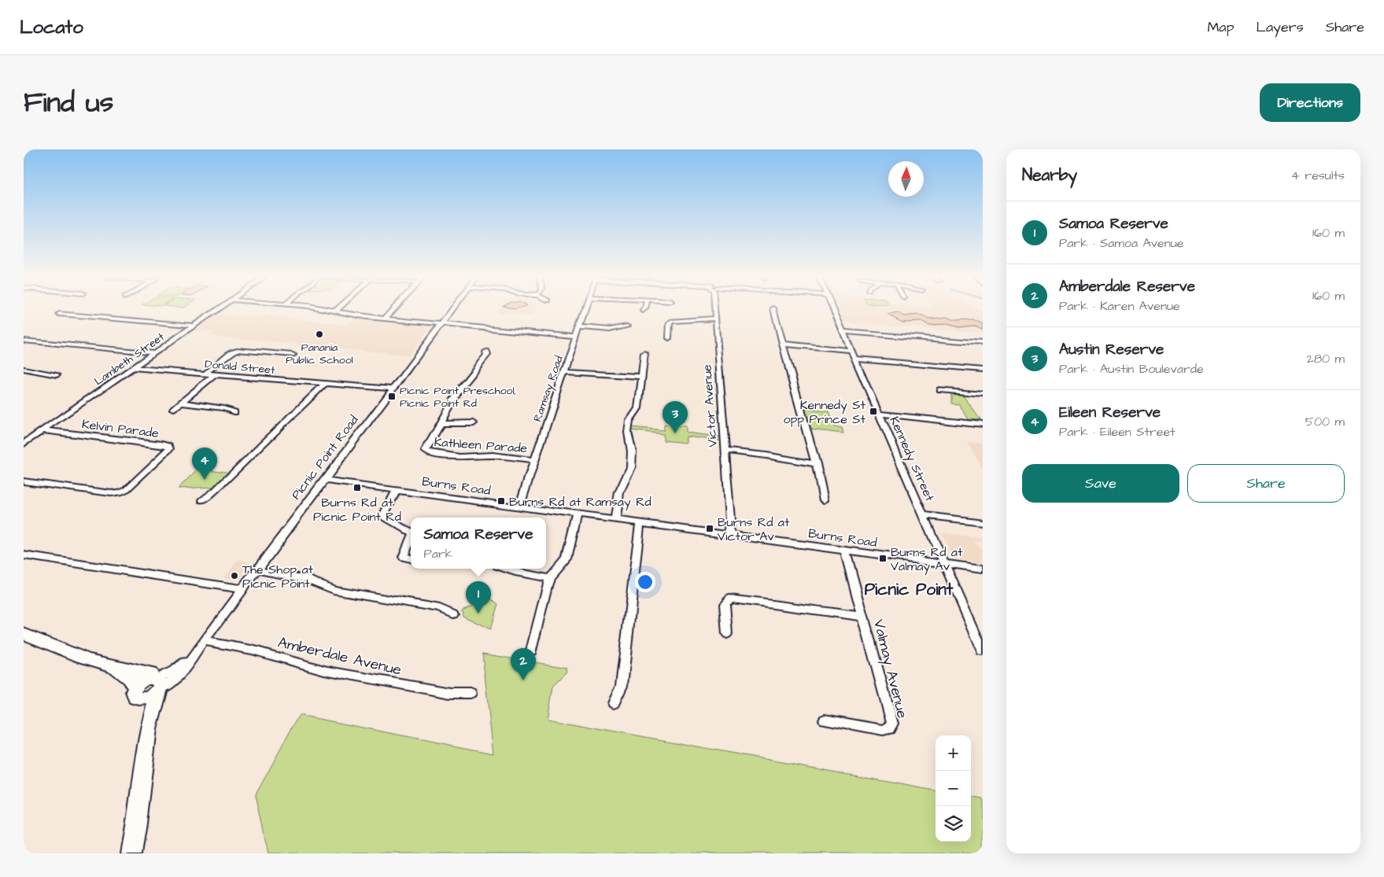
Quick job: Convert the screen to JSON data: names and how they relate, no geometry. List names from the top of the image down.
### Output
{
  "streets": {
    "street": [
      "Lambeth Street",
      "Donald Street",
      "Ramsay Road",
      "Victor Avenue",
      "Kelvin Parade",
      "Kathleen Parade",
      "Picnic Point Road",
      "Kennedy Street",
      "Burns Road",
      "Amberdale Avenue",
      "Valmay Avenue"
    ]
  },
  "crossings": [
    ["Lambeth Street", "Donald Street"],
    ["Lambeth Street", "Kelvin Parade"],
    ["Donald Street", "Picnic Point Road"],
    ["Ramsay Road", "Kathleen Parade"],
    ["Ramsay Road", "Burns Road"],
    ["Victor Avenue", "Burns Road"],
    ["Picnic Point Road", "Burns Road"],
    ["Picnic Point Road", "Amberdale Avenue"],
    ["Kennedy Street", "Burns Road"],
    ["Burns Road", "Valmay Avenue"]
  ],
  "districts": ["Picnic Point"],
  "places": {
    "other": ["Panania Public School", "The Shop at Picnic Point"],
    "transit": [
      "Picnic Point Preschool, Picnic Point Rd",
      "Kennedy St opp Prince St",
      "Burns Rd at Picnic Point Rd",
      "Burns Rd at Ramsay Rd",
      "Burns Rd at Victor Av",
      "Burns Rd at Valmay Av"
    ]
  },
  "north": "top",
  "page": {
    "header": "Locato",
    "nav": ["Map", "Layers", "Share"],
    "title": "Find us",
    "buttons": [
      "Directions",
      ["Save", "Share"]
    ],
    "heading": ["Nearby", "4 results"],
    "list": [
      {
        "mark": "1",
        "name": "Samoa Reserve",
        "note": "Park · Samoa Avenue",
        "value": "160 m"
      },
      {
        "mark": "2",
        "name": "Amberdale Reserve",
        "note": "Park · Karen Avenue",
        "value": "160 m"
      },
      {
        "mark": "3",
        "name": "Austin Reserve",
        "note": "Park · Austin Boulevarde",
        "value": "280 m"
      },
      {
        "mark": "4",
        "name": "Eileen Reserve",
        "note": "Park · Eileen Street",
        "value": "500 m"
      }
    ],
    "pins": [
      "3",
      "4",
      "1",
      "2"
    ],
    "popup": ["Samoa Reserve", "Park"],
    "map_buttons": ["+", "−"]
  }
}
